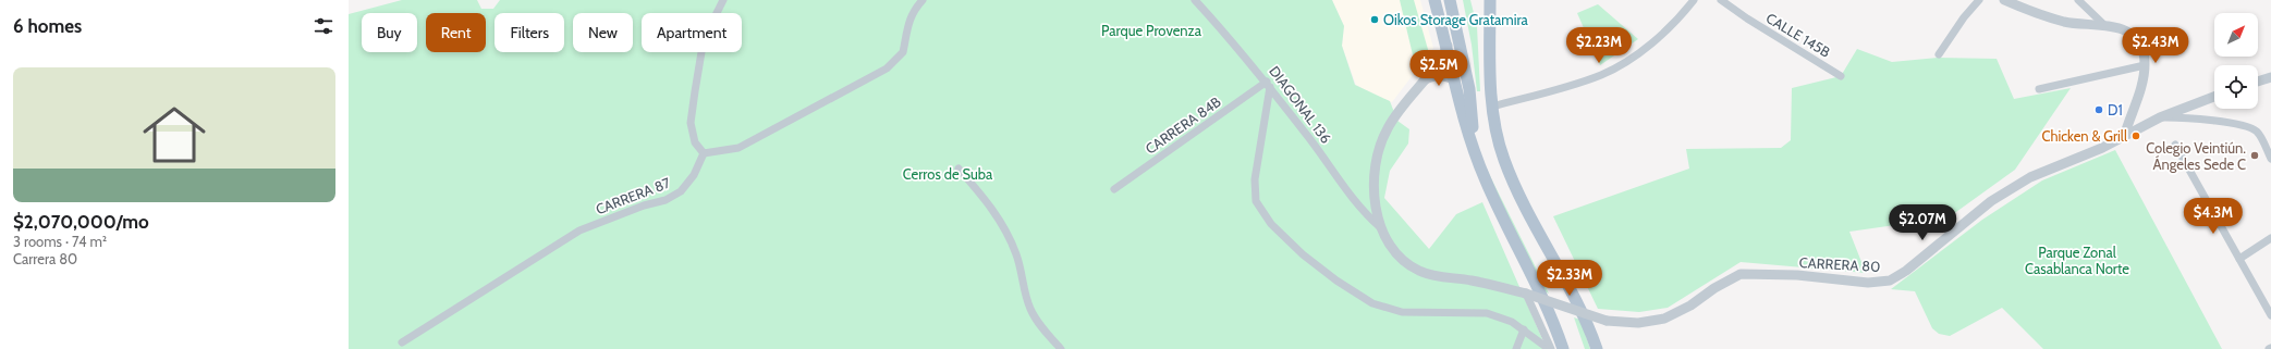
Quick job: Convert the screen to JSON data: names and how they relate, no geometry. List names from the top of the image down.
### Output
{
  "streets": {
    "street": [
      "CALLE 145B",
      "DIAGONAL 136",
      "CARRERA 84B",
      "CARRERA 87",
      "CARRERA 80"
    ]
  },
  "crossings": [
    ["DIAGONAL 136", "CARRERA 84B"],
    ["DIAGONAL 136", "CARRERA 80"]
  ],
  "parks": ["Parque Provenza", "Cerros de Suba", "Parque Zonal Casablanca Norte"],
  "places": [
    "Oikos Storage Gratamira",
    "D1",
    "Chicken & Grill",
    "Colegio Veintiún. Ángeles Sede C"
  ],
  "north": "top right",
  "page": {
    "heading": "6 homes",
    "chip": [
      "Buy",
      "Rent",
      "Filters",
      "New",
      "Apartment"
    ],
    "price": [
      "$2.23M",
      "$2.43M",
      "$2.5M",
      "$4.3M",
      "$2.07M",
      "$2.33M"
    ],
    "list": [
      {
        "name": "$2,070,000/mo",
        "note": "3 rooms · 74 m² · Carrera 80"
      }
    ]
  }
}
